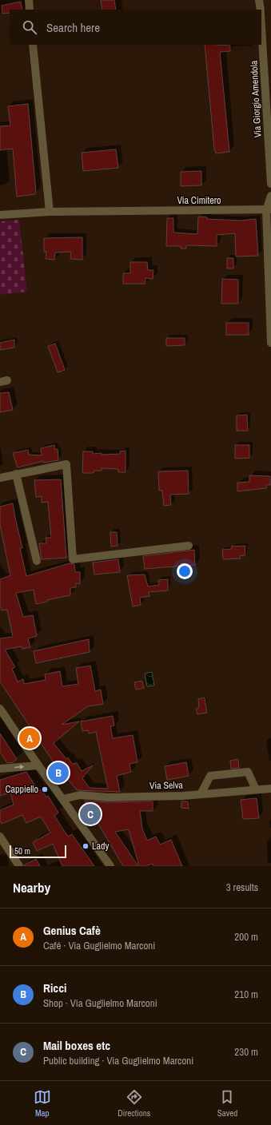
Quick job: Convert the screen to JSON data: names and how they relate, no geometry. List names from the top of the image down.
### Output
{
  "streets": {
    "street": ["Via Giorgio Amendola", "Via Cimitero", "Via Selva"]
  },
  "places": ["Cappiello", "Lady"],
  "scale_bar": "50 m",
  "page": {
    "search": "Search here",
    "pins": ["A", "B", "C"],
    "scale": "50 m",
    "heading": ["Nearby", "3 results"],
    "list": [
      {
        "mark": "A",
        "name": "Genius Cafè",
        "note": "Café · Via Guglielmo Marconi",
        "value": "200 m"
      },
      {
        "mark": "B",
        "name": "Ricci",
        "note": "Shop · Via Guglielmo Marconi",
        "value": "210 m"
      },
      {
        "mark": "C",
        "name": "Mail boxes etc",
        "note": "Public building · Via Guglielmo Marconi",
        "value": "230 m"
      }
    ],
    "nav": ["Map", "Directions", "Saved"]
  }
}
